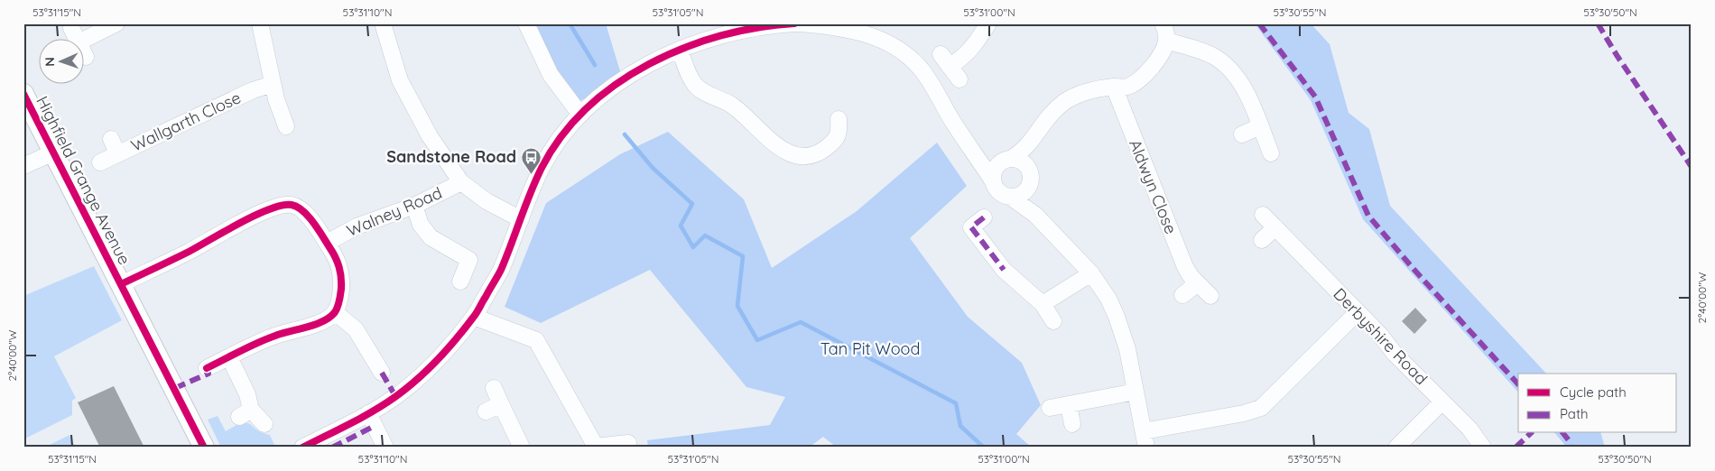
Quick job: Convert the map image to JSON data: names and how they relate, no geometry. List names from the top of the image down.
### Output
{
  "streets": {
    "main road": ["Highfield Grange Avenue"],
    "street": [
      "Wallgarth Close",
      "Aldwyn Close",
      "Walney Road",
      "Derbyshire Road"
    ]
  },
  "parks": ["Tan Pit Wood"],
  "places": {
    "bus stop": ["Sandstone Road"]
  },
  "legend": ["Cycle path", "Path"],
  "north": "left",
  "coordinates": [
    "53°31'15\"N",
    "53°31'10\"N",
    "53°31'05\"N",
    "53°31'00\"N",
    "53°30'55\"N",
    "53°30'50\"N",
    "2°40'00\"W"
  ]
}
